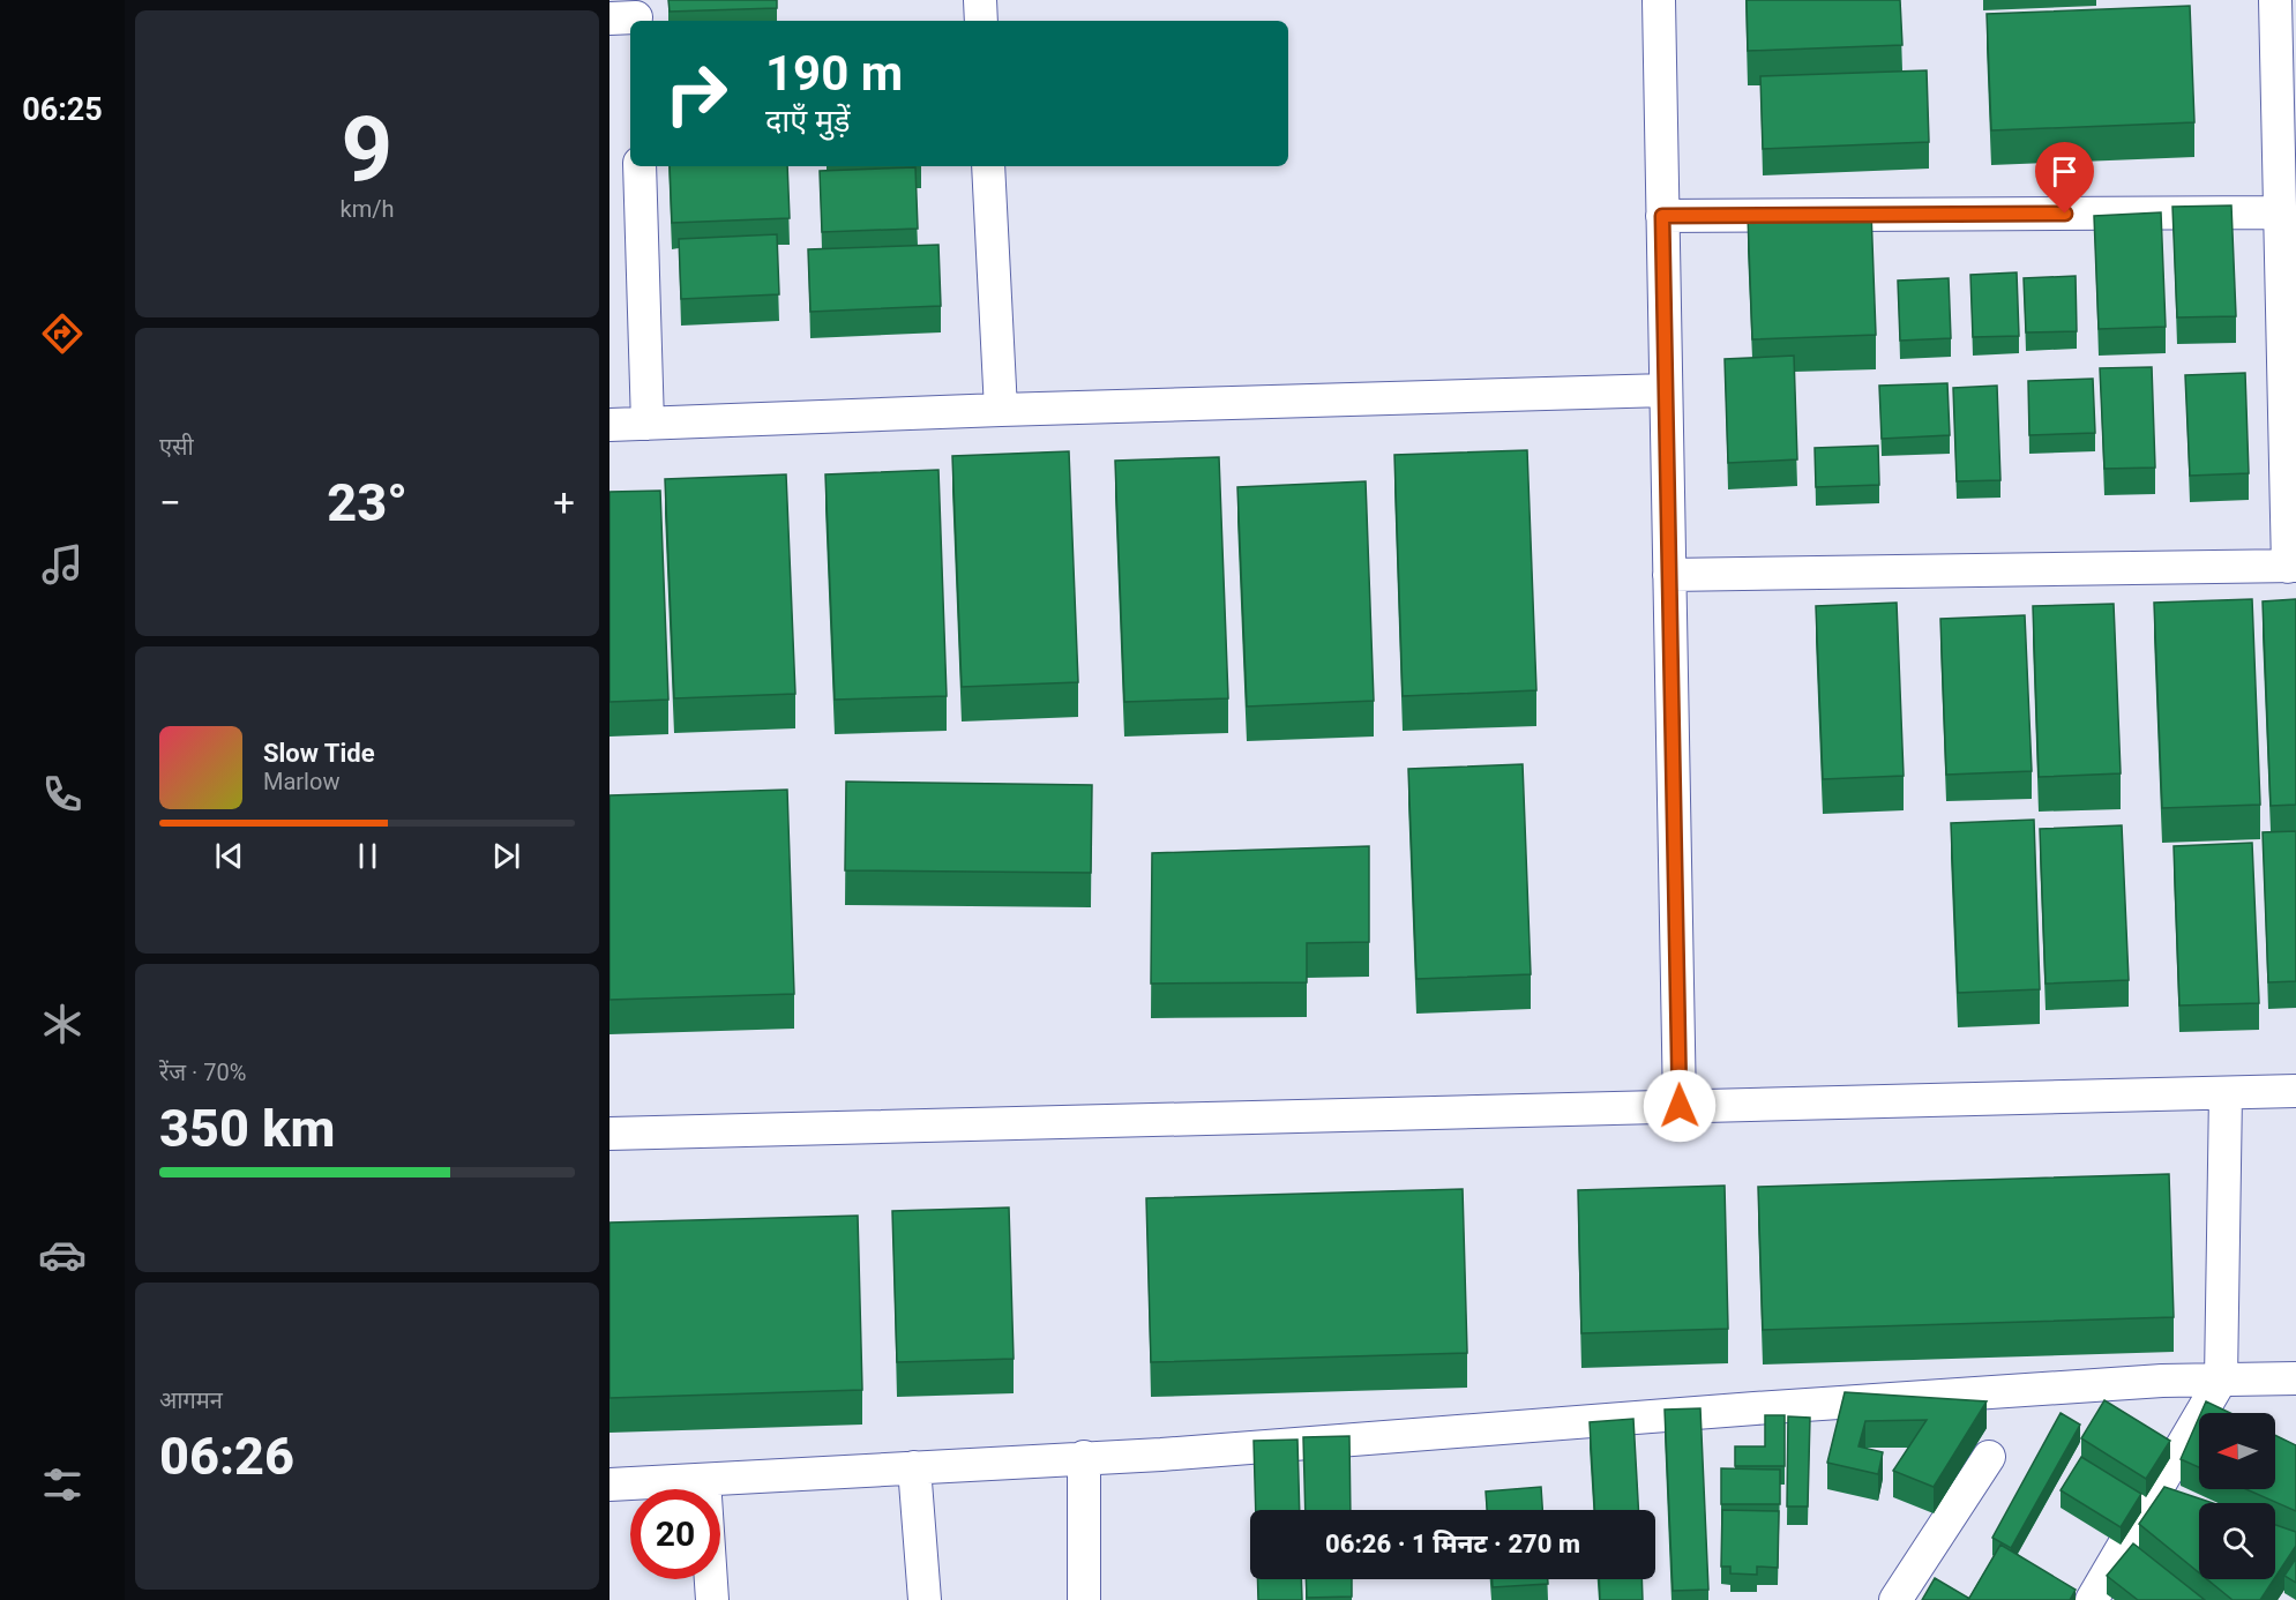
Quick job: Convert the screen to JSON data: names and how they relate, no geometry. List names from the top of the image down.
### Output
{
  "north": "left",
  "page": {
    "tabs": "06:25",
    "tile": [
      ["9", "km/h"],
      "एसी",
      ["रेंज · 70%", "350 km"],
      ["आगमन", "06:26"]
    ],
    "turn": ["190 m", "दाएँ मुड़ें"],
    "heat": ["−", "23°", "+"],
    "song": ["Slow Tide", "Marlow"],
    "limit": "20",
    "trip": "06:26 · 1 मिनट · 270 m"
  }
}
